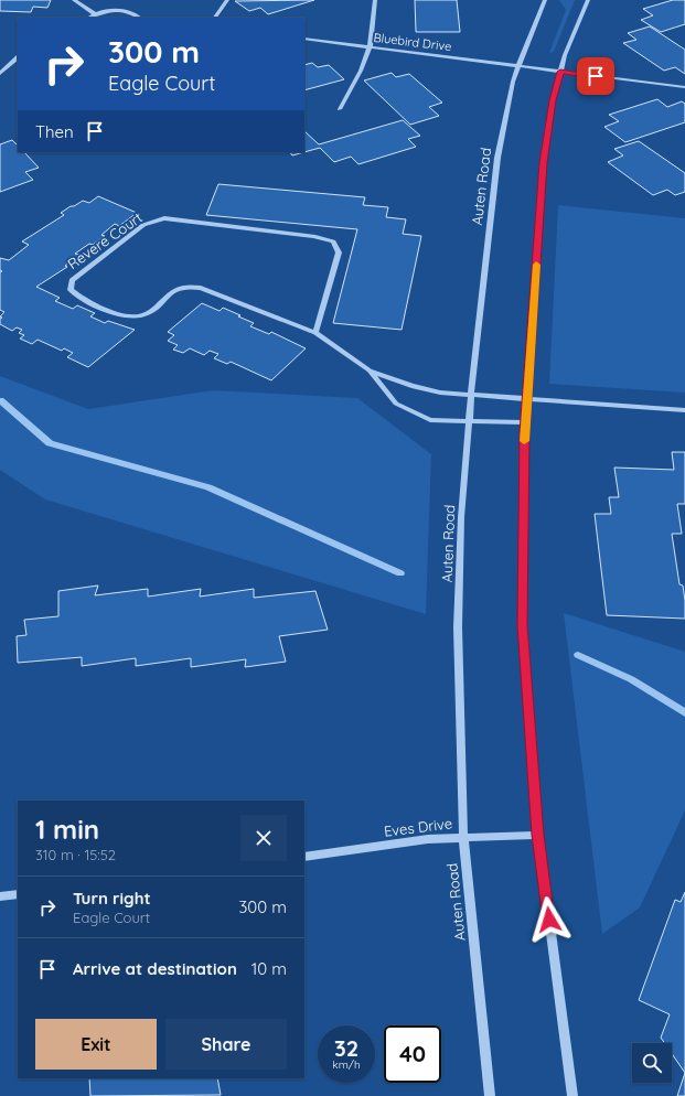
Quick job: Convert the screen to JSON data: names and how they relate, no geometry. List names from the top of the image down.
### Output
{
  "streets": {
    "street": [
      "Bluebird Drive",
      "Auten Road",
      "Revere Court",
      "Eves Drive"
    ]
  },
  "crossings": [
    ["Bluebird Drive", "Auten Road"],
    ["Auten Road", "Revere Court"],
    ["Auten Road", "Eves Drive"]
  ],
  "page": {
    "turn": ["300 m", "Eagle Court"],
    "then": "Then",
    "heading": ["1 min", "310 m · 15:52"],
    "list": [
      {
        "name": "Turn right",
        "note": "Eagle Court",
        "value": "300 m"
      },
      {
        "name": "Arrive at destination",
        "value": "10 m"
      }
    ],
    "buttons": ["Exit", "Share"],
    "speed": "32 km/h",
    "limit": "40"
  }
}
